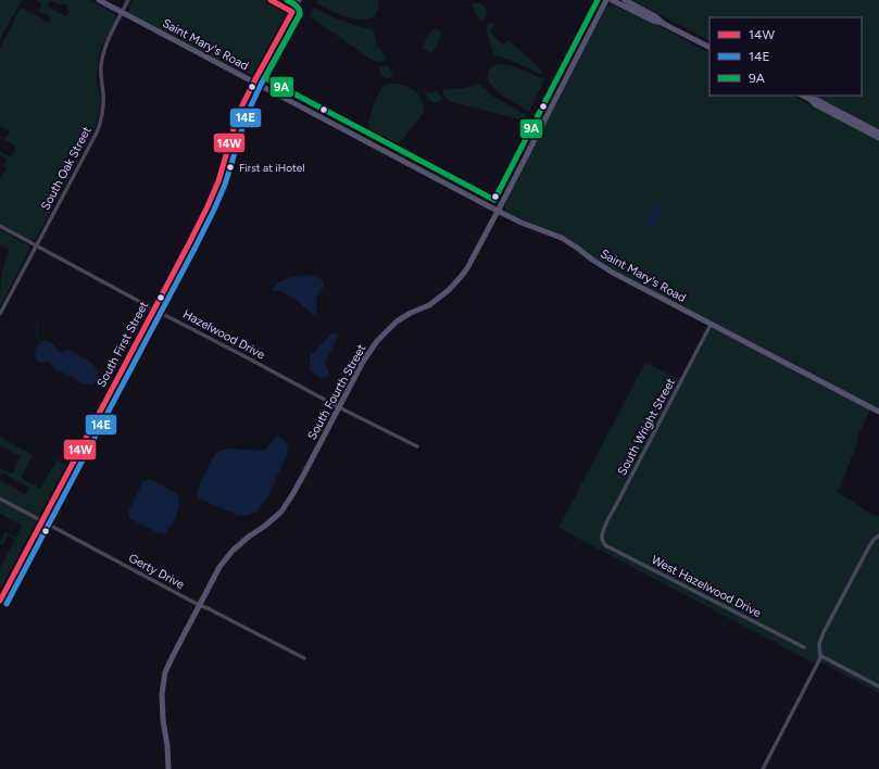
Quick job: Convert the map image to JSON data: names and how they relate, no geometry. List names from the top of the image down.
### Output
{
  "streets": {
    "street": [
      "Saint Mary's Road",
      "South Oak Street",
      "Hazelwood Drive",
      "South First Street",
      "South Fourth Street",
      "South Wright Street",
      "Gerty Drive",
      "West Hazelwood Drive"
    ]
  },
  "crossings": [
    ["Saint Mary's Road", "South Oak Street"],
    ["Saint Mary's Road", "South First Street"],
    ["Saint Mary's Road", "South Fourth Street"],
    ["Saint Mary's Road", "South Wright Street"],
    ["South Oak Street", "Hazelwood Drive"],
    ["Hazelwood Drive", "South First Street"],
    ["Hazelwood Drive", "South Fourth Street"],
    ["South First Street", "Gerty Drive"],
    ["South Fourth Street", "Gerty Drive"],
    ["South Wright Street", "West Hazelwood Drive"]
  ],
  "places": ["First at iHotel"],
  "lines": ["transit line 14W", "transit line 14E", "transit line 9A"],
  "legend": ["14W", "14E", "9A"]
}
